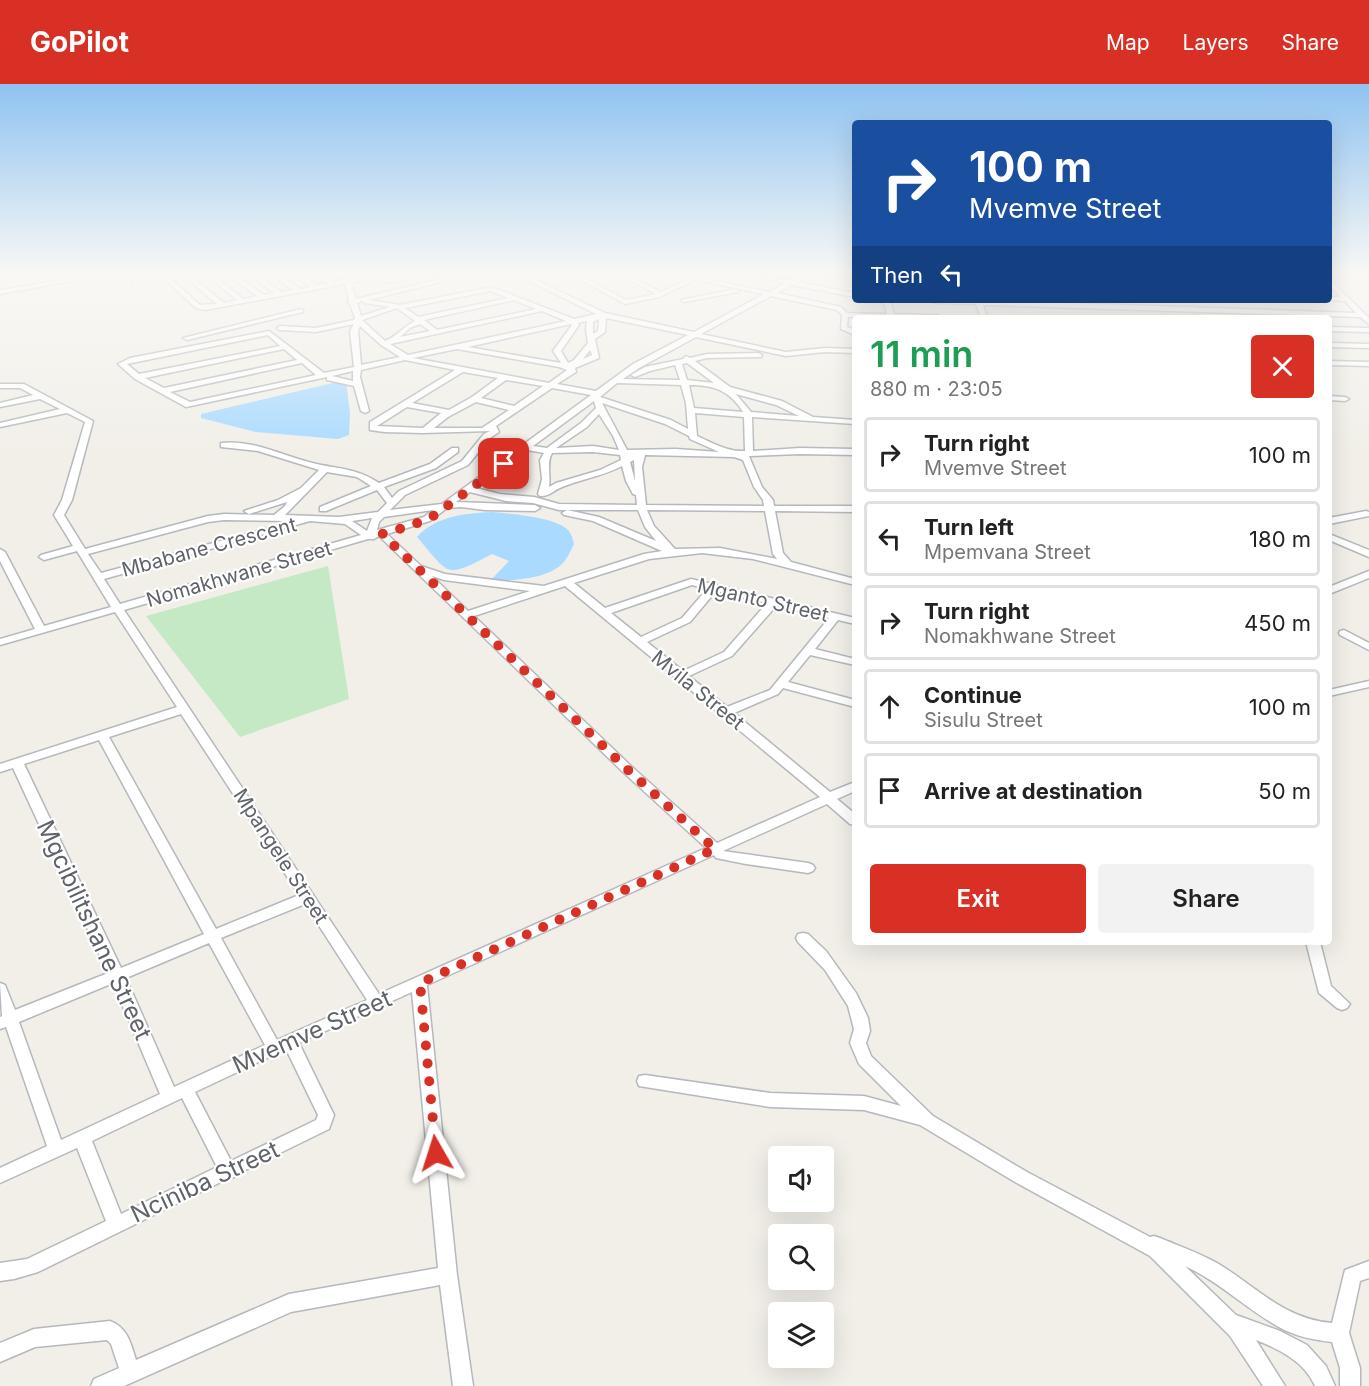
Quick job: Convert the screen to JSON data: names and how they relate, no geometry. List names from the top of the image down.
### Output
{
  "streets": {
    "street": [
      "Mbabane Crescent",
      "Nomakhwane Street",
      "Mganto Street",
      "Mvila Street",
      "Mpangele Street",
      "Mgcibilitshane Street",
      "Mvemve Street",
      "Nciniba Street"
    ]
  },
  "crossings": [
    ["Mbabane Crescent", "Nomakhwane Street"],
    ["Mbabane Crescent", "Mpangele Street"],
    ["Mbabane Crescent", "Mvemve Street"],
    ["Nomakhwane Street", "Mpangele Street"],
    ["Mganto Street", "Mvila Street"],
    ["Mvila Street", "Mvemve Street"],
    ["Mpangele Street", "Mvemve Street"],
    ["Mgcibilitshane Street", "Mvemve Street"],
    ["Mvemve Street", "Nciniba Street"]
  ],
  "page": {
    "header": "GoPilot",
    "nav": ["Map", "Layers", "Share"],
    "turn": ["100 m", "Mvemve Street"],
    "then": "Then",
    "heading": ["11 min", "880 m · 23:05"],
    "list": [
      {
        "name": "Turn right",
        "note": "Mvemve Street",
        "value": "100 m"
      },
      {
        "name": "Turn left",
        "note": "Mpemvana Street",
        "value": "180 m"
      },
      {
        "name": "Turn right",
        "note": "Nomakhwane Street",
        "value": "450 m"
      },
      {
        "name": "Continue",
        "note": "Sisulu Street",
        "value": "100 m"
      },
      {
        "name": "Arrive at destination",
        "value": "50 m"
      }
    ],
    "buttons": ["Exit", "Share"]
  }
}
